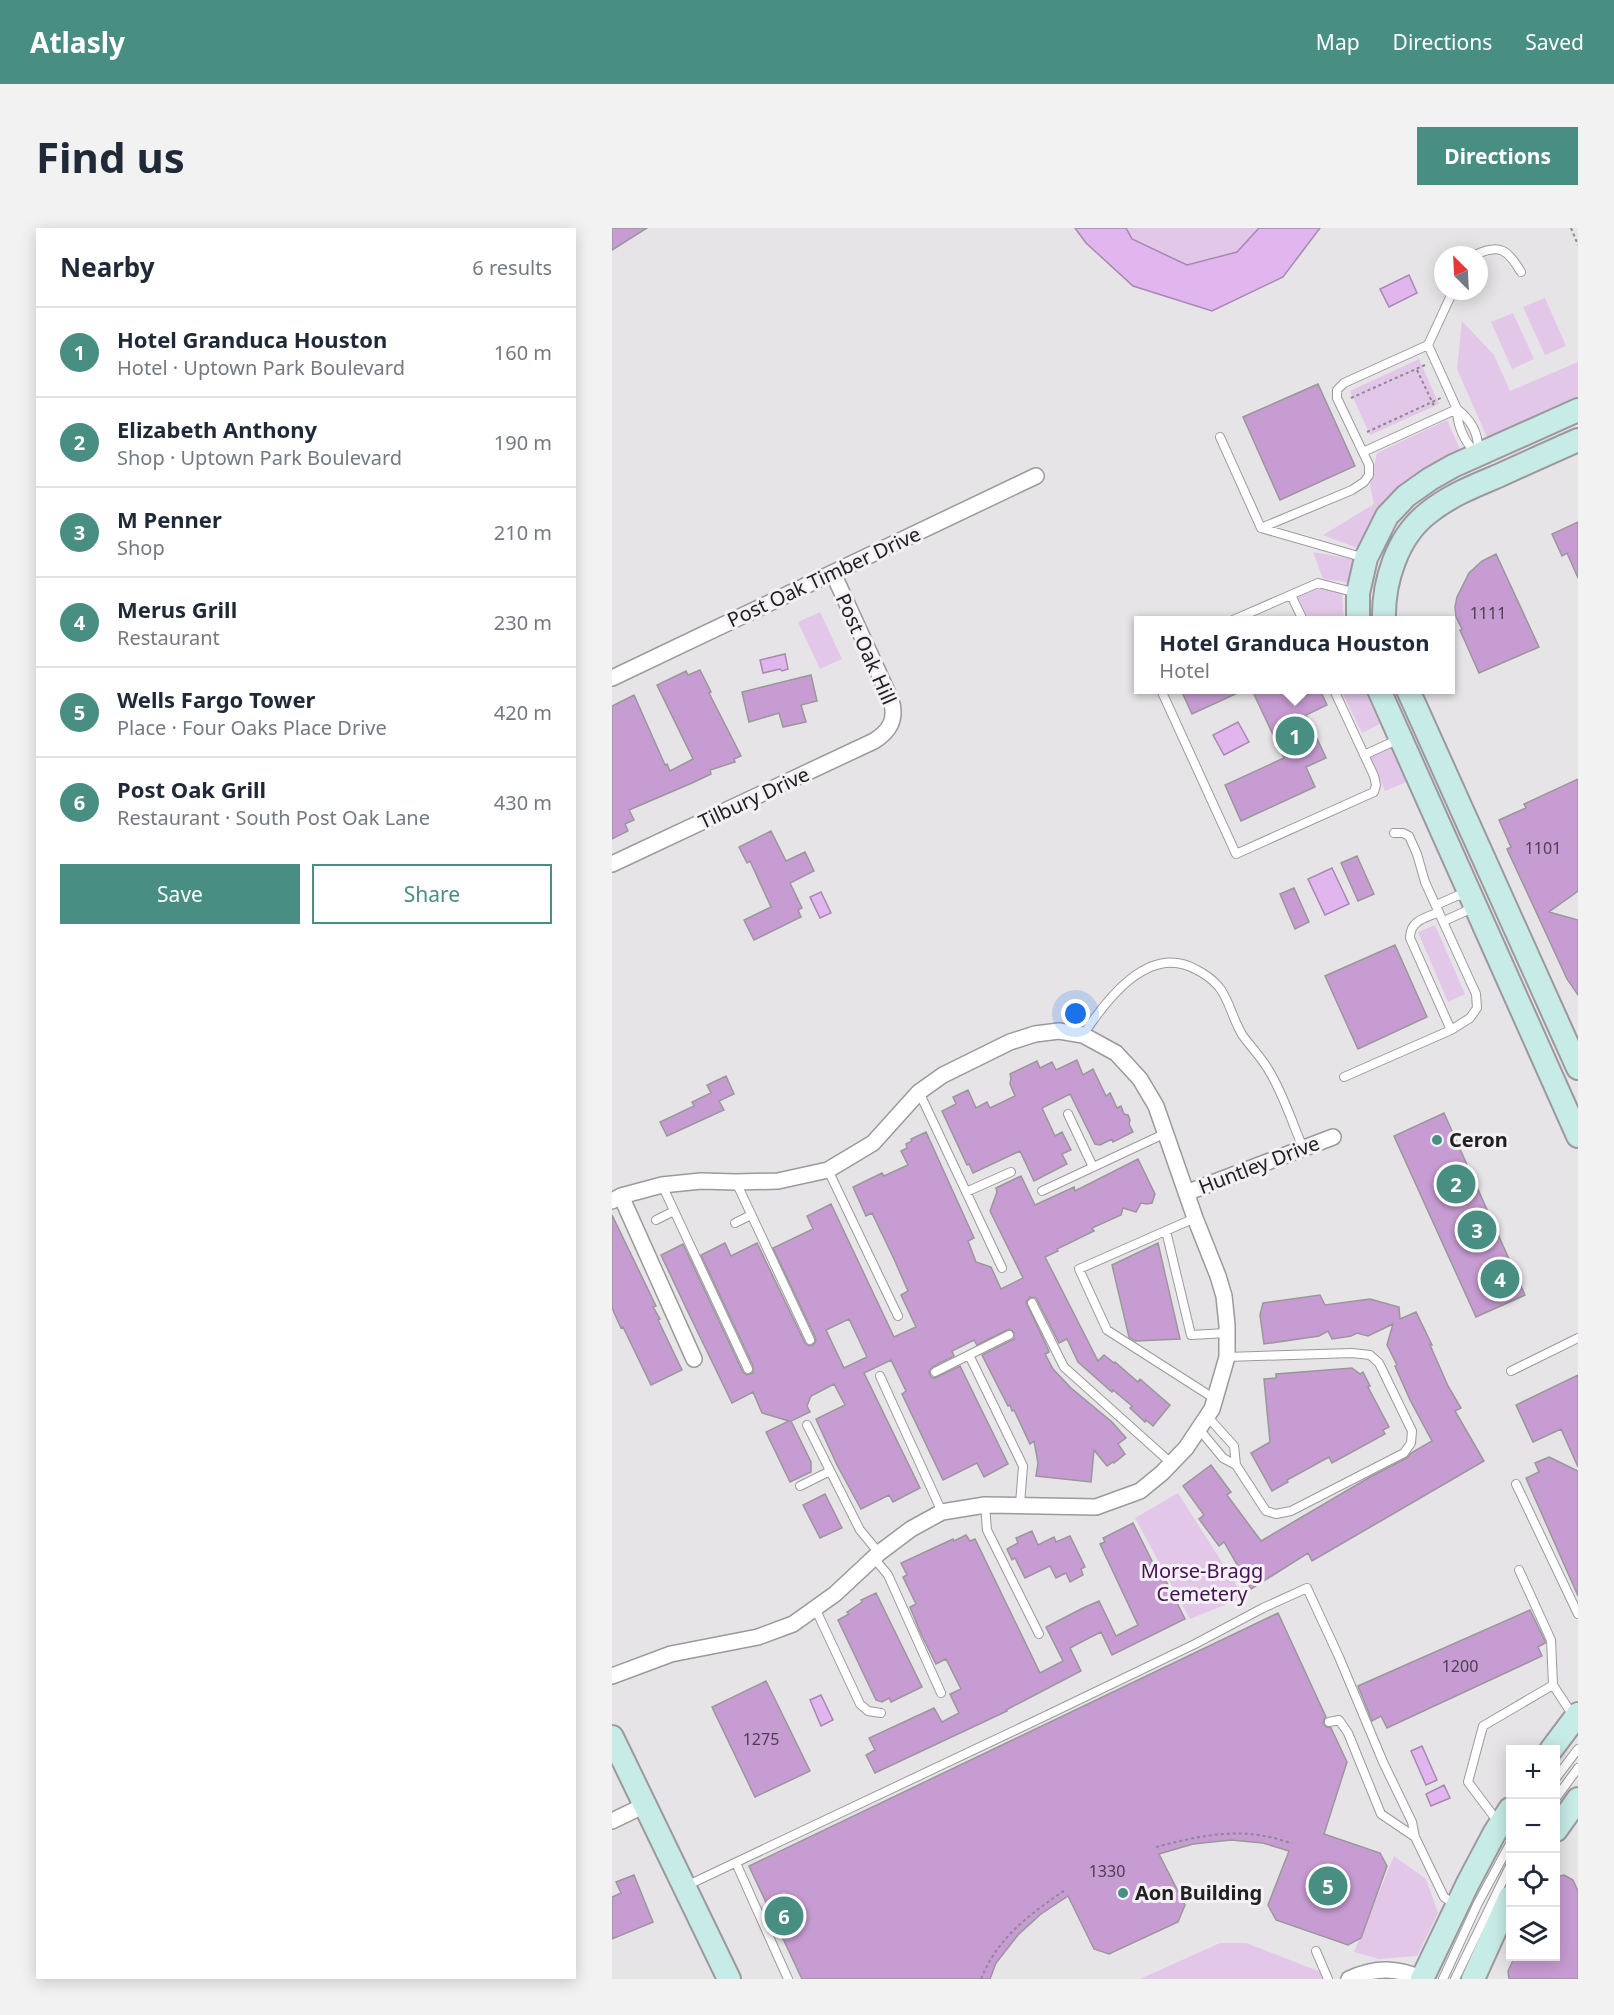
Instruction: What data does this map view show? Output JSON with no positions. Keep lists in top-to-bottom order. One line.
{"streets":{"street":["Post Oak Timber Drive","Post Oak Hill","Tilbury Drive","Huntley Drive"]},"crossings":[["Post Oak Timber Drive","Post Oak Hill"],["Post Oak Hill","Tilbury Drive"]],"parks":["Morse-Bragg Cemetery"],"places":["Ceron","Aon Building"],"house_numbers":["1111","1101","1200","1275","1330"],"north":"top left","page":{"header":"Atlasly","nav":["Map","Directions","Saved"],"buttons":["Directions",["Save","Share"]],"title":"Find us","heading":["Nearby","6 results"],"list":[{"mark":"1","name":"Hotel Granduca Houston","note":"Hotel · Uptown Park Boulevard","value":"160 m"},{"mark":"2","name":"Elizabeth Anthony","note":"Shop · Uptown Park Boulevard","value":"190 m"},{"mark":"3","name":"M Penner","note":"Shop","value":"210 m"},{"mark":"4","name":"Merus Grill","note":"Restaurant","value":"230 m"},{"mark":"5","name":"Wells Fargo Tower","note":"Place · Four Oaks Place Drive","value":"420 m"},{"mark":"6","name":"Post Oak Grill","note":"Restaurant · South Post Oak Lane","value":"430 m"}],"popup":["Hotel Granduca Houston","Hotel"],"pins":["1","2","3","4","5","6"],"map_buttons":["+","−"]}}
